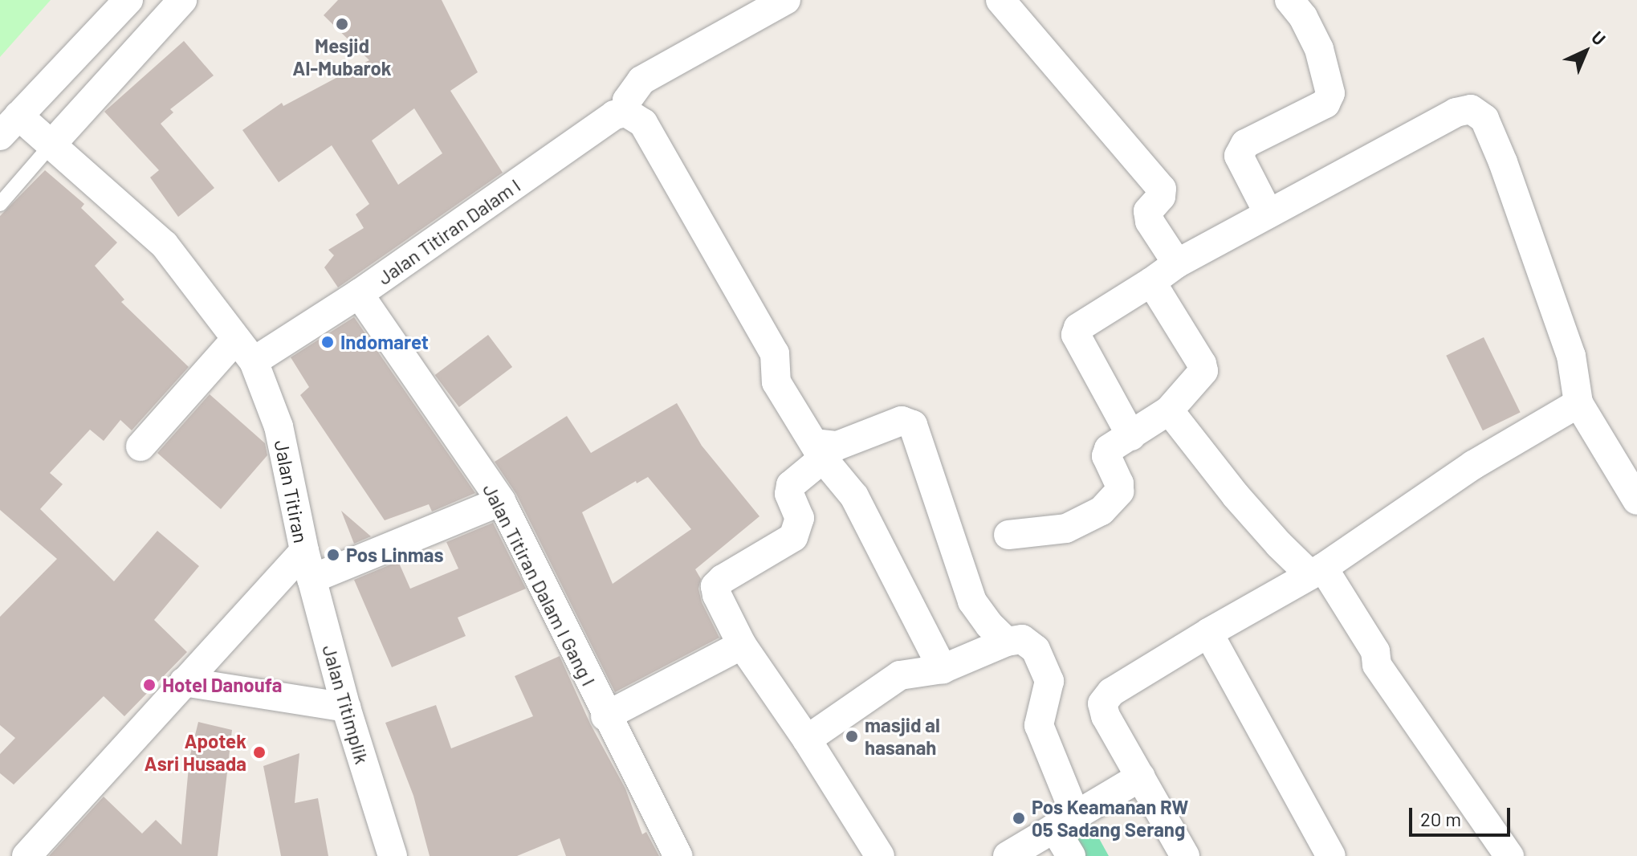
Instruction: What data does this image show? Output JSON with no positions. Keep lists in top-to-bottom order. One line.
{"streets":{"street":["Jalan Titiran Dalam I","Jalan Titiran","Jalan Titiran Dalam I Gang I","Jalan Titimplik"]},"crossings":[["Jalan Titiran Dalam I","Jalan Titiran"],["Jalan Titiran Dalam I","Jalan Titiran Dalam I Gang I"],["Jalan Titiran","Jalan Titimplik"]],"places":["Mesjid Al-Mubarok","Indomaret","Pos Linmas","Hotel Danoufa","masjid al hasanah","Apotek Asri Husada","Pos Keamanan RW 05 Sadang Serang"],"scale_bar":"20 m","north":"top right"}
